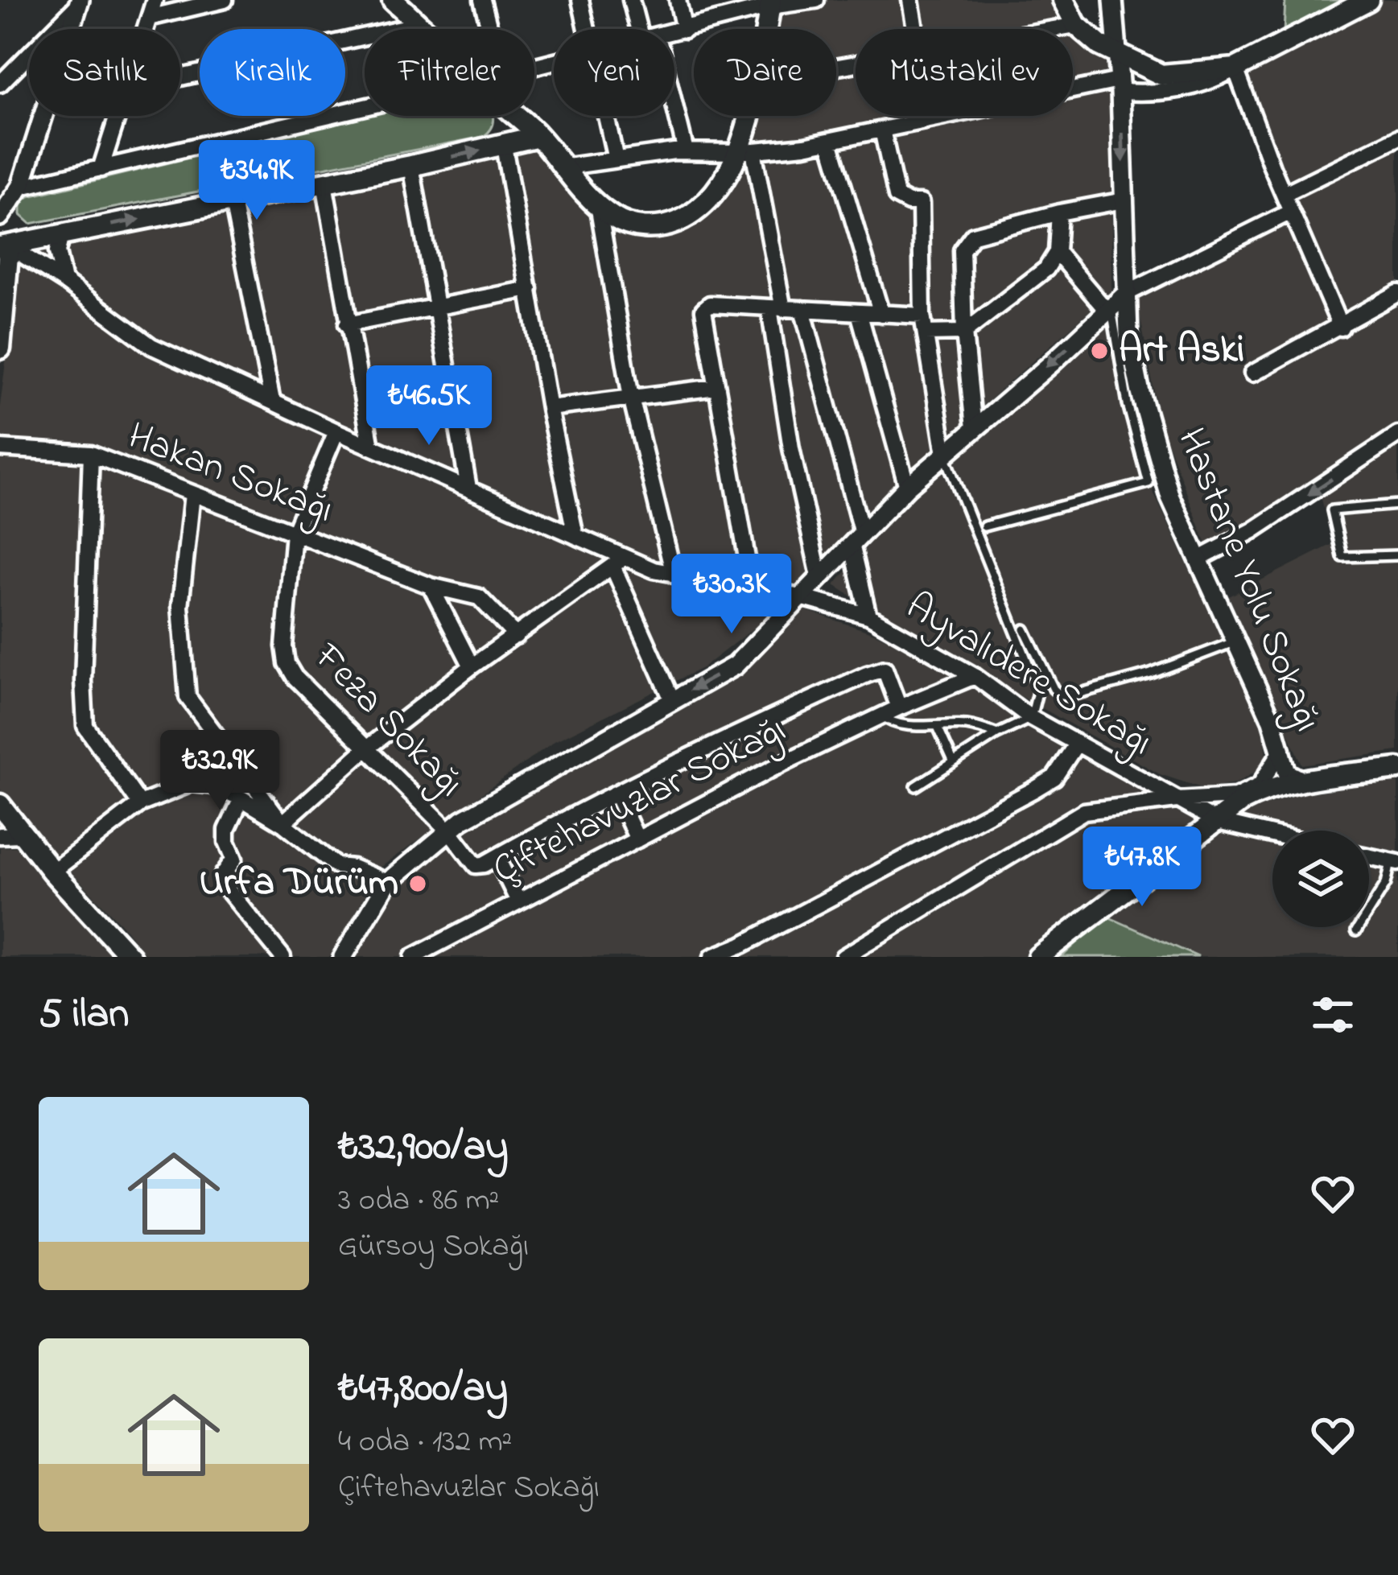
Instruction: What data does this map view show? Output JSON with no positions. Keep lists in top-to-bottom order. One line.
{"streets":{"street":["Hakan Sokağı","Hastane Yolu Sokağı","Ayvalıdere Sokağı","Feza Sokağı","Çiftehavuzlar Sokağı"]},"crossings":[["Hakan Sokağı","Feza Sokağı"],["Ayvalıdere Sokağı","Feza Sokağı"],["Ayvalıdere Sokağı","Çiftehavuzlar Sokağı"],["Feza Sokağı","Çiftehavuzlar Sokağı"]],"places":["Art Aski","Urfa Dürüm"],"page":{"chip":["Satılık","Kiralık","Filtreler","Yeni","Daire","Müstakil ev"],"price":["₺34.9K","₺46.5K","₺30.3K","₺32.9K","₺47.8K"],"heading":"5 ilan","list":[{"name":"₺32,900/ay","note":"3 oda · 86 m² · Gürsoy Sokağı"},{"name":"₺47,800/ay","note":"4 oda · 132 m² · Çiftehavuzlar Sokağı"}]}}
